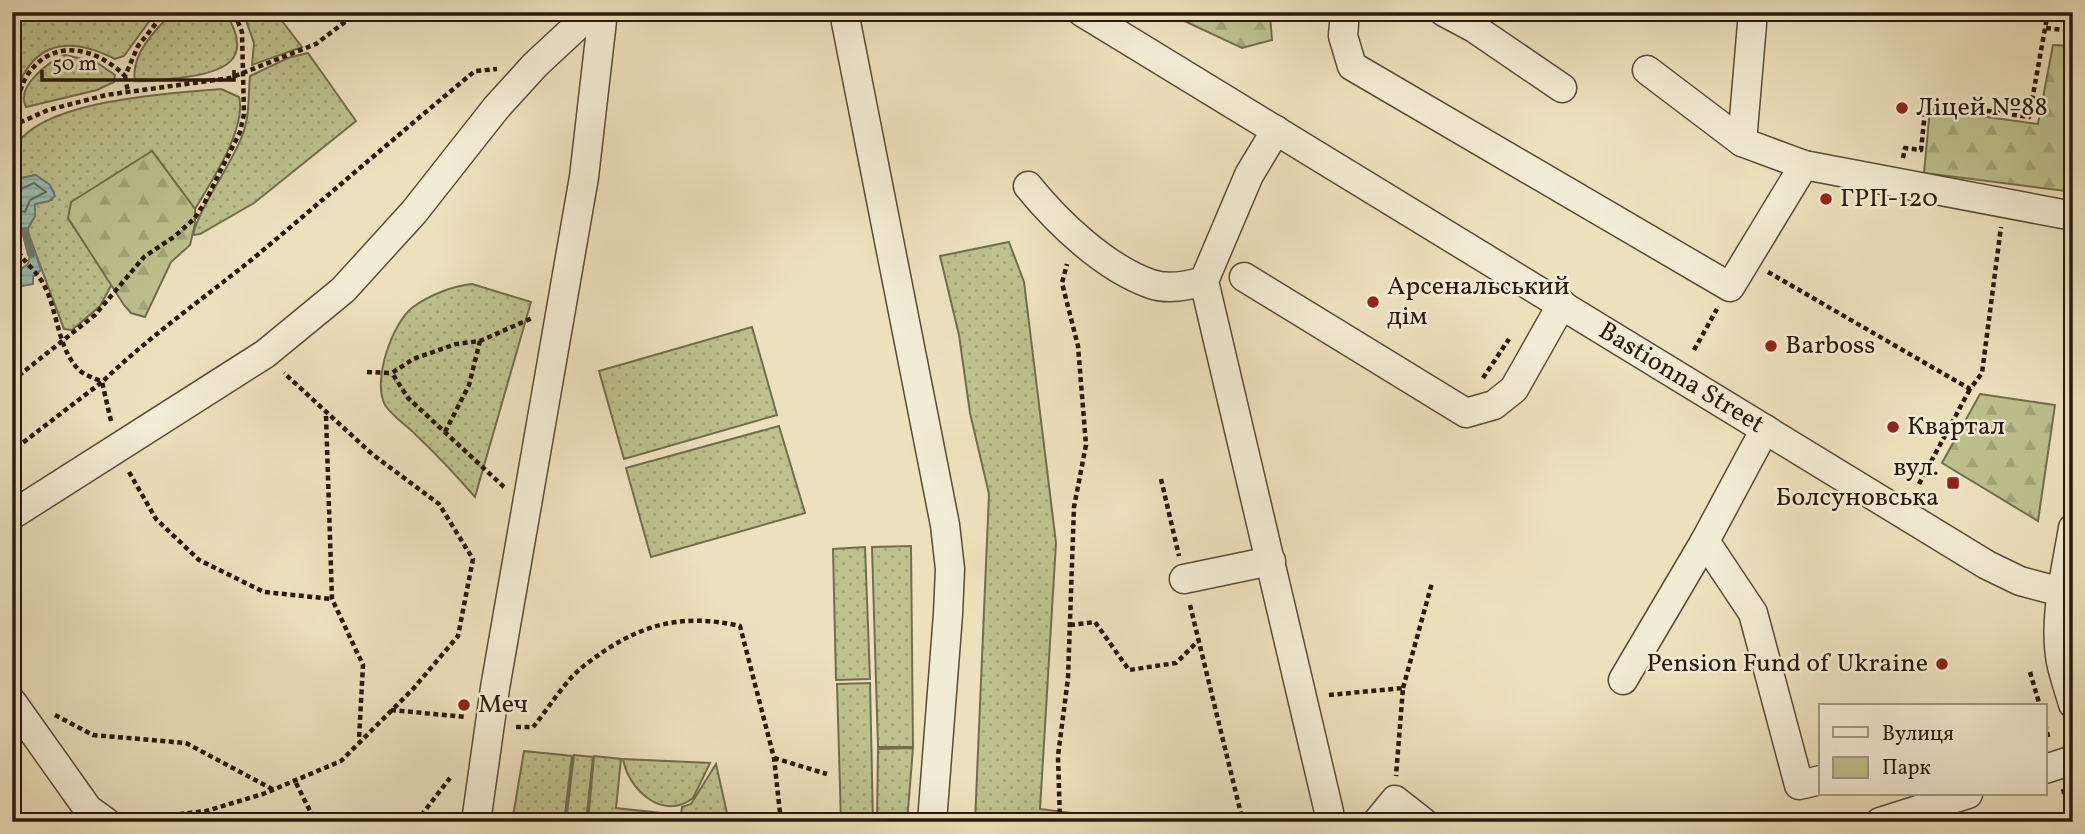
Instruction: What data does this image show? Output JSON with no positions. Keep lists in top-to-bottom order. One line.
{"streets":{"street":["Bastionna Street"]},"places":{"other":["Ліцей №88","ГРП-120","Арсенальський дім","Barboss","Квартал","Pension Fund of Ukraine","Меч"],"transit":["вул. Болсуновська"]},"legend":["Вулиця","Парк"],"scale_bar":"50 m"}
